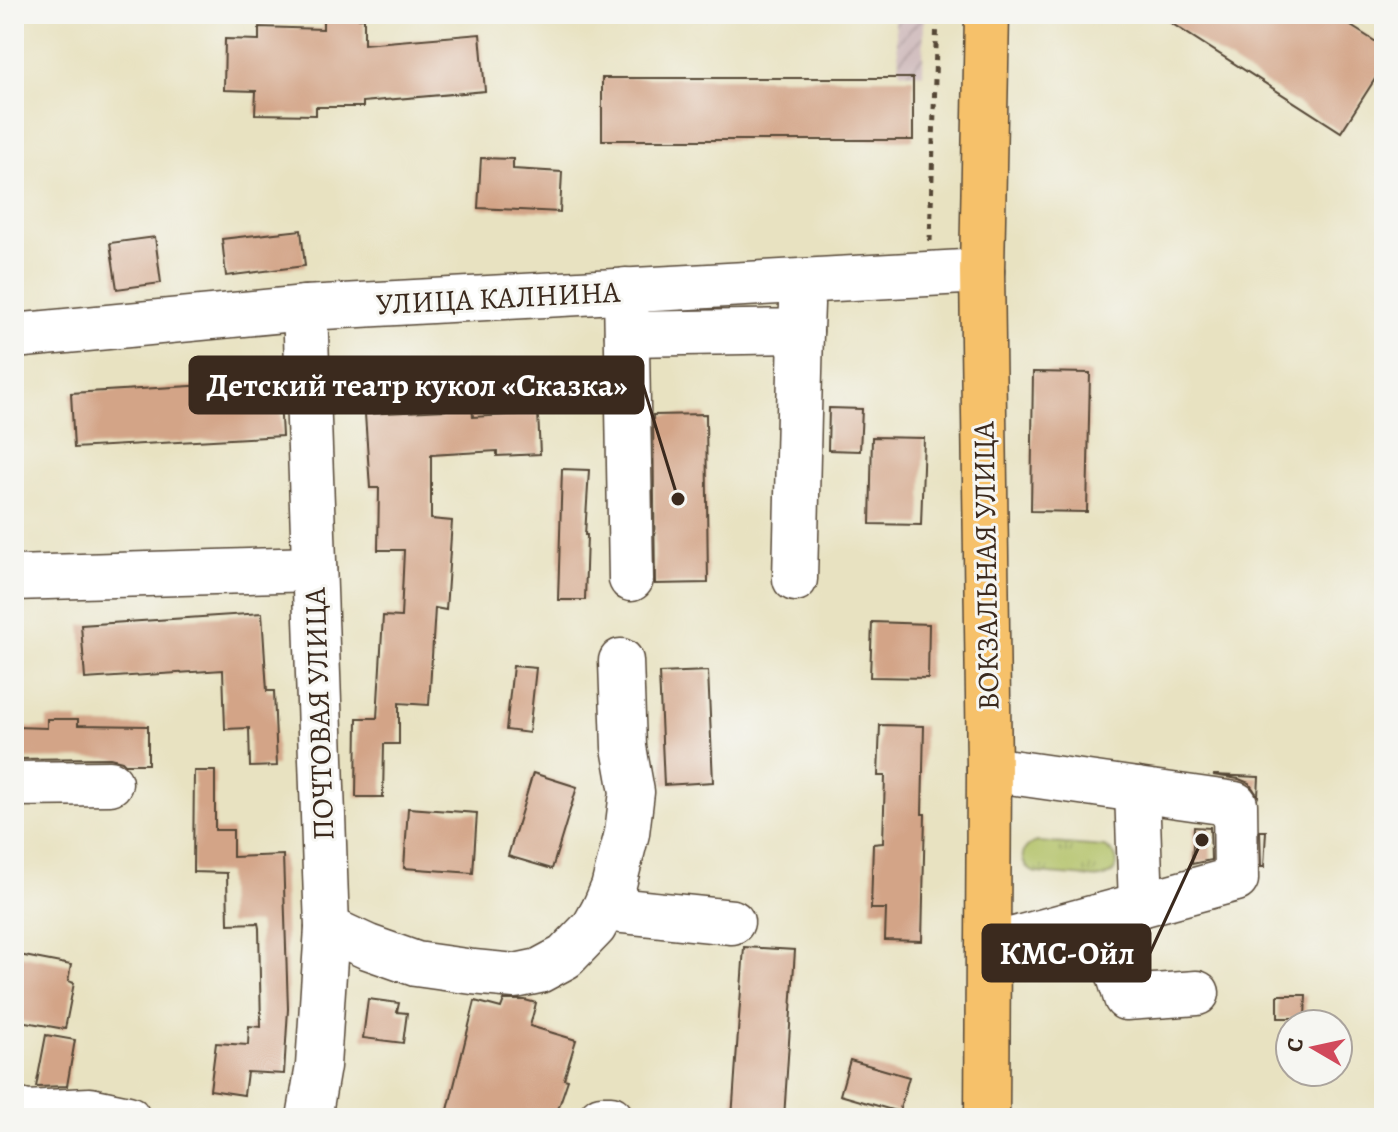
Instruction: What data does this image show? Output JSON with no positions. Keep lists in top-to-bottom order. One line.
{"streets":{"main road":["ВОКЗАЛЬНАЯ УЛИЦА"],"street":["УЛИЦА КАЛНИНА","ПОЧТОВАЯ УЛИЦА"]},"crossings":[["УЛИЦА КАЛНИНА","ВОКЗАЛЬНАЯ УЛИЦА"],["УЛИЦА КАЛНИНА","ПОЧТОВАЯ УЛИЦА"]],"places":["Детский театр кукол «Сказка»","КМС-Ойл"],"north":"left"}
